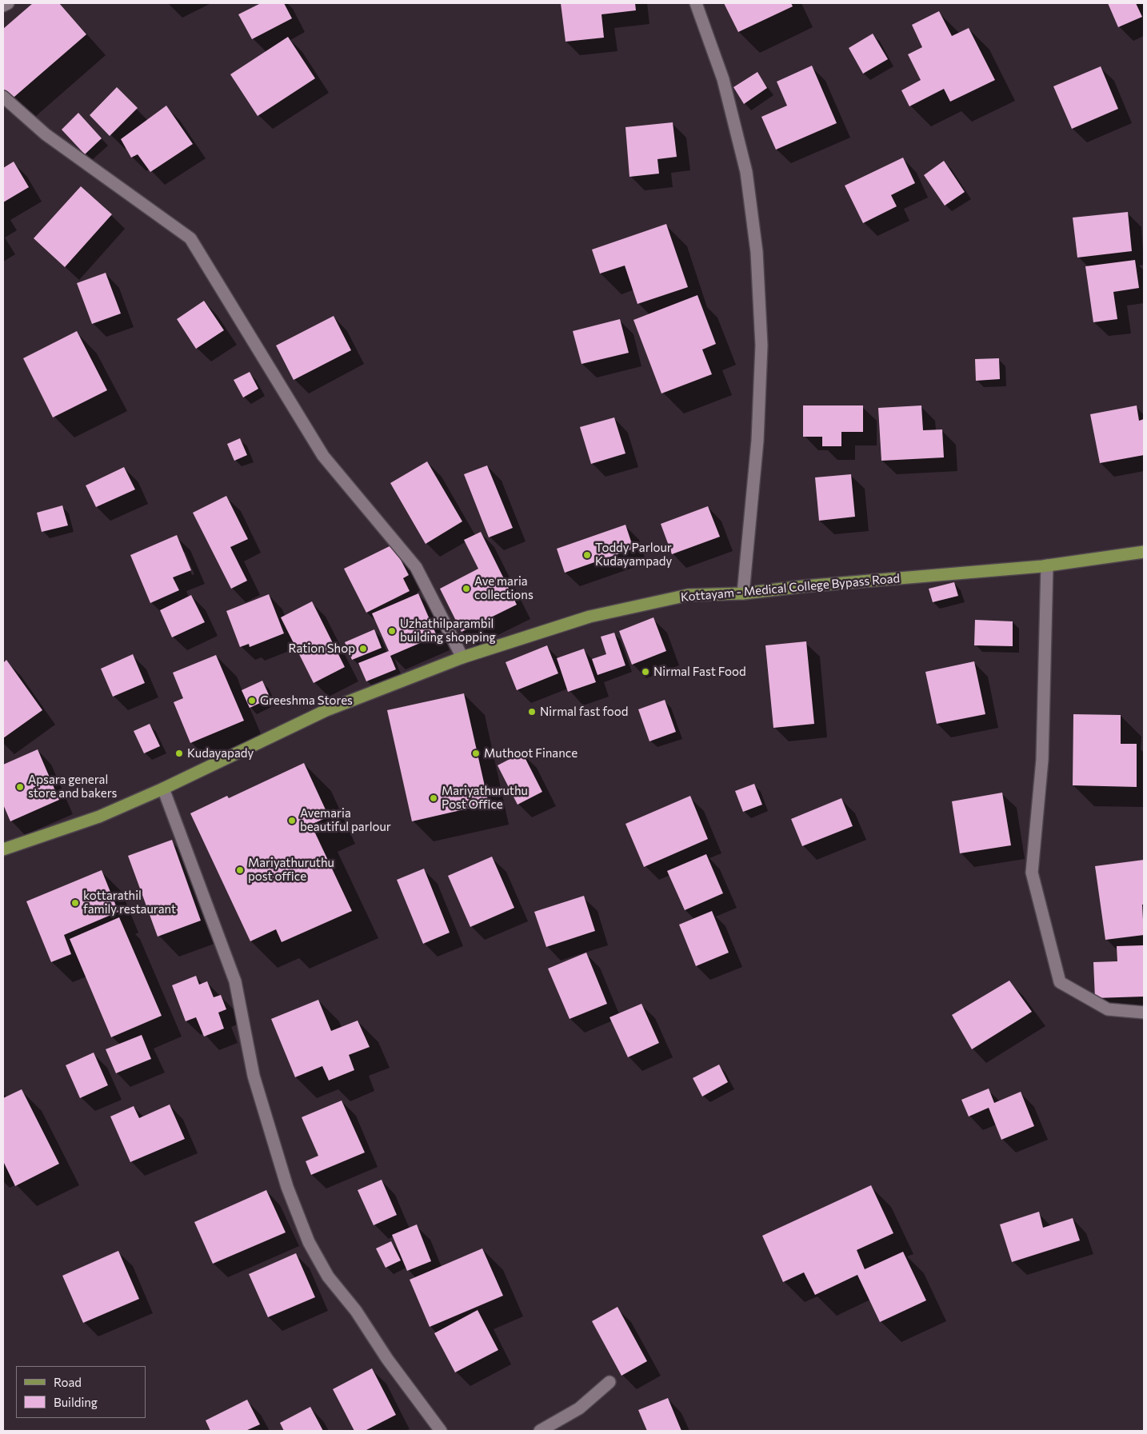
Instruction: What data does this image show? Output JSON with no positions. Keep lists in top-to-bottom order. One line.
{"streets":{"main road":["Kottayam - Medical College Bypass Road"]},"places":["Toddy Parlour Kudayampady","Ave maria collections","Uzhathilparambil building shopping","Ration Shop","Nirmal Fast Food","Greeshma Stores","Nirmal fast food","Kudayapady","Muthoot Finance","Apsara general store and bakers","Mariyathuruthu Post Office","Avemaria beautiful parlour","Mariyathuruthu post office","kottarathil family restaurant"],"legend":["Road","Building"]}
